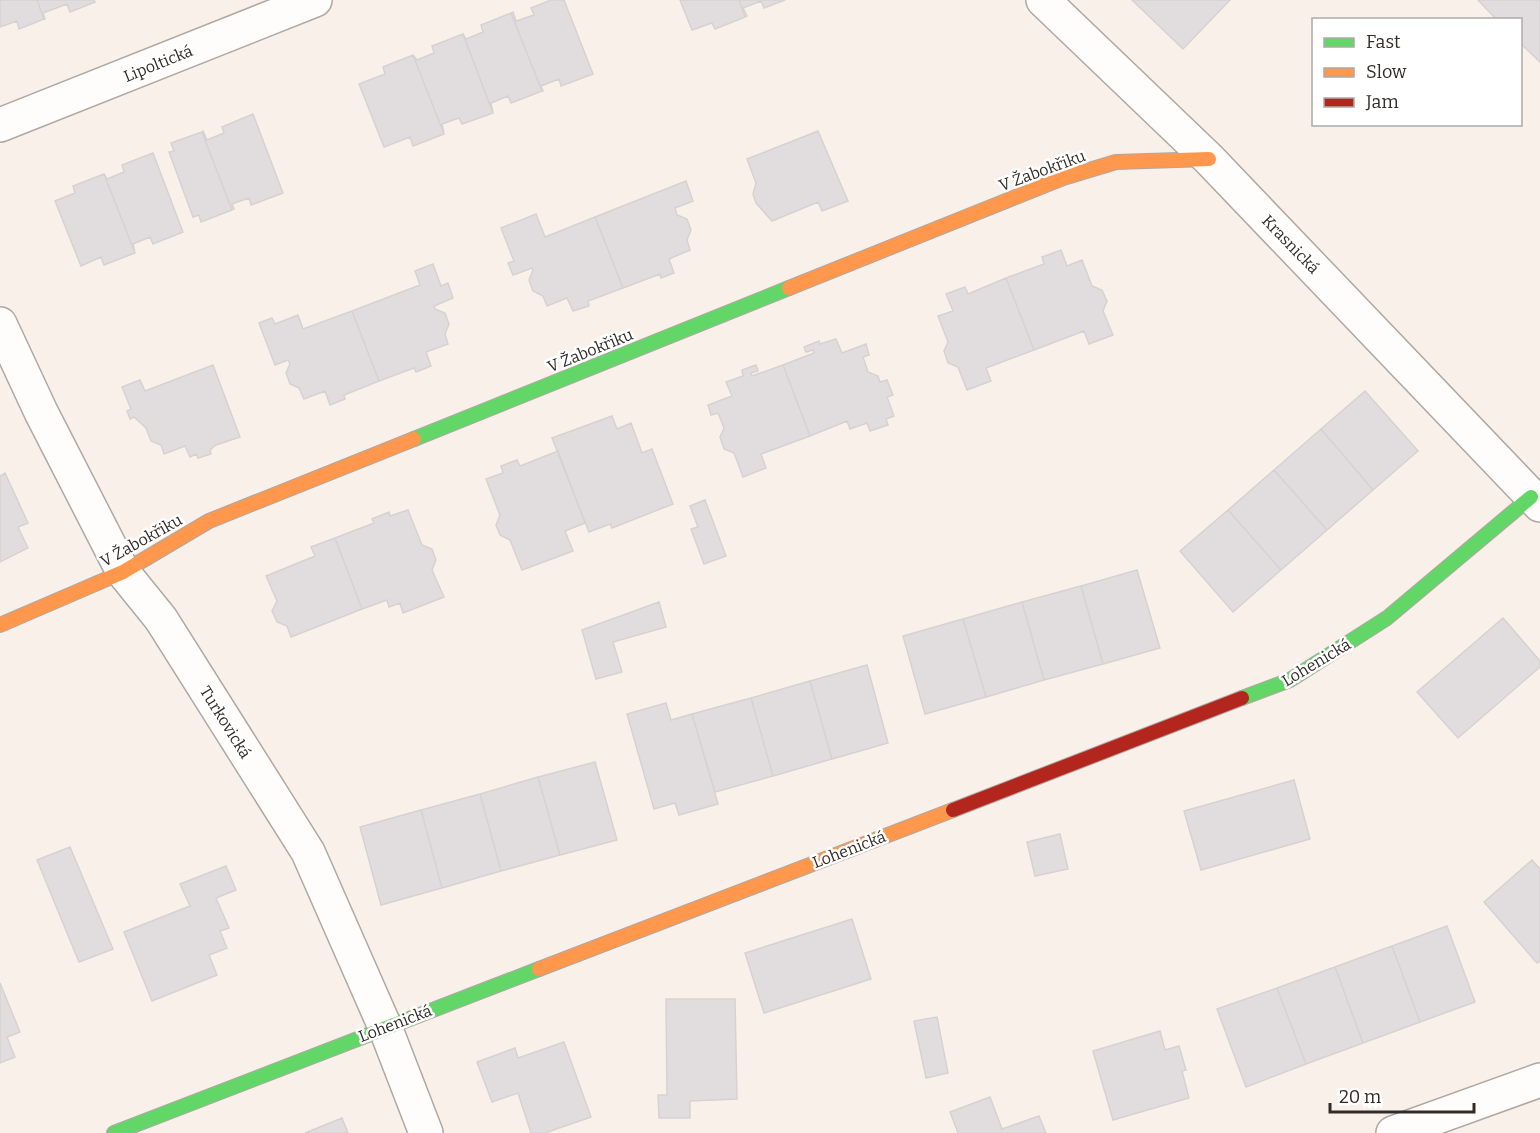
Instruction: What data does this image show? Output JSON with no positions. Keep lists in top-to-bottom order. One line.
{"streets":{"street":["Lipoltická","V Žabokřiku","Krasnická","Lohenická","Turkovická"]},"crossings":[["V Žabokřiku","Krasnická"],["V Žabokřiku","Turkovická"],["Krasnická","Lohenická"],["Lohenická","Turkovická"]],"legend":["Fast","Slow","Jam"],"scale_bar":"20 m"}
